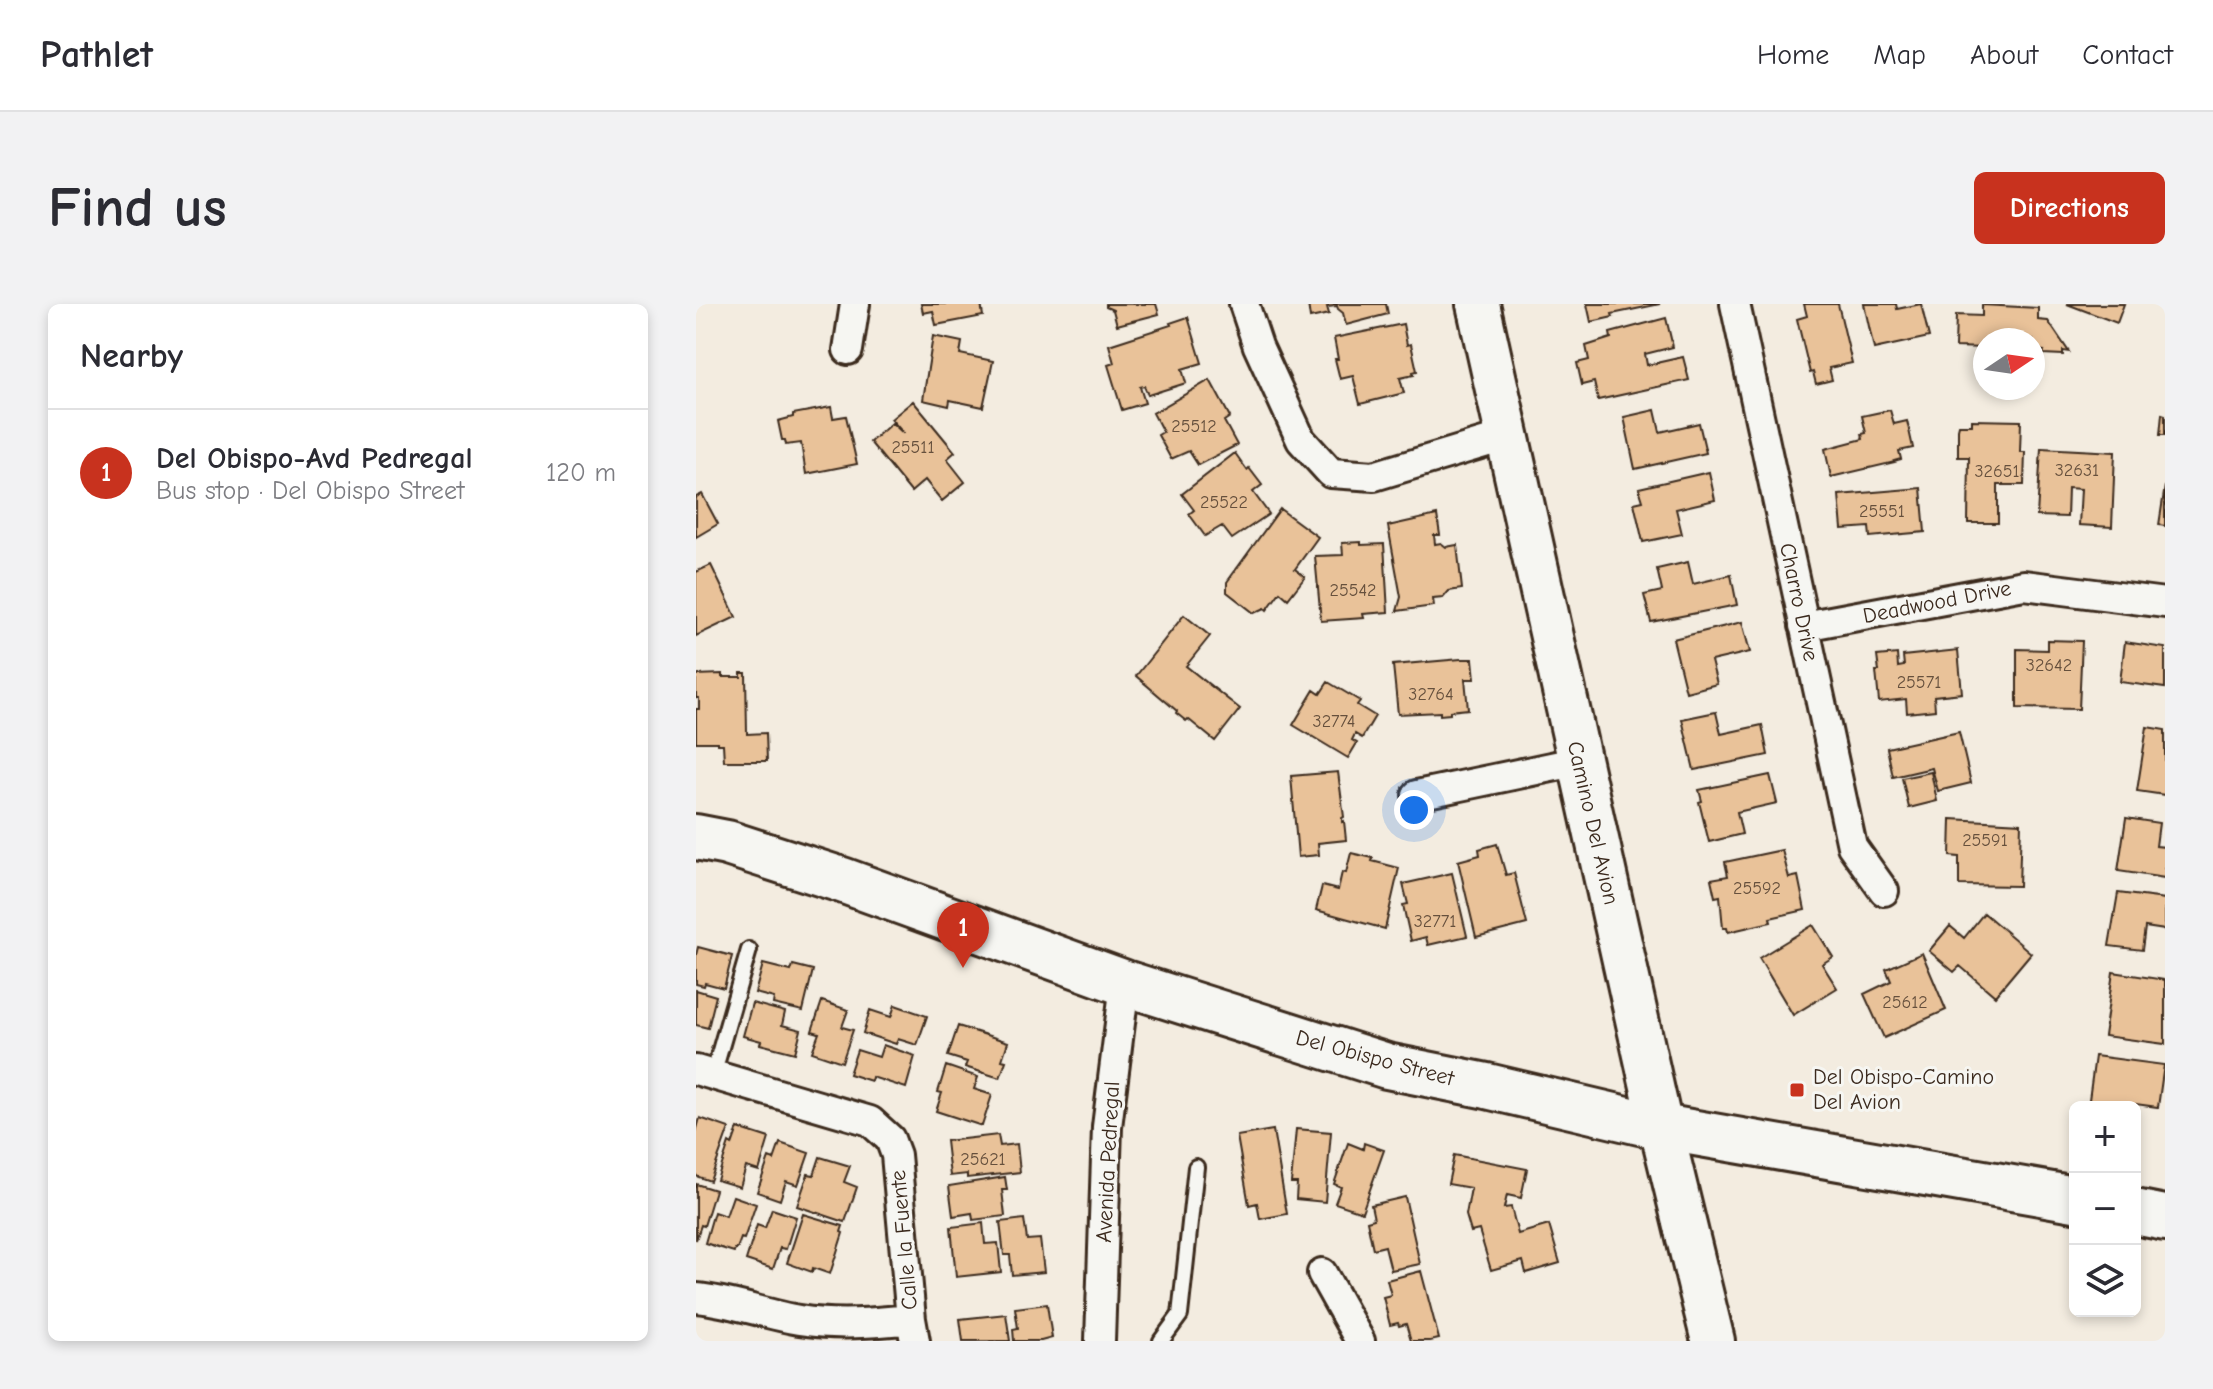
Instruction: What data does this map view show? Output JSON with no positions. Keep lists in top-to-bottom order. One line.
{"streets":{"main road":["Camino Del Avion","Del Obispo Street"],"street":["Charro Drive","Deadwood Drive","Avenida Pedregal","Calle la Fuente"]},"crossings":[["Charro Drive","Deadwood Drive"],["Camino Del Avion","Del Obispo Street"],["Del Obispo Street","Avenida Pedregal"]],"places":{"transit":["Del Obispo-Camino Del Avion"]},"house_numbers":["25512","25511","32631","32651","25522","25551","25542","32642","25571","32764","32774","25591","25592","32771","25612","25621"],"north":"right","page":{"header":"Pathlet","nav":["Home","Map","About","Contact"],"buttons":"Directions","title":"Find us","heading":"Nearby","list":[{"mark":"1","name":"Del Obispo-Avd Pedregal","note":"Bus stop · Del Obispo Street","value":"120 m"}],"pins":"1","map_buttons":["+","−"]}}
